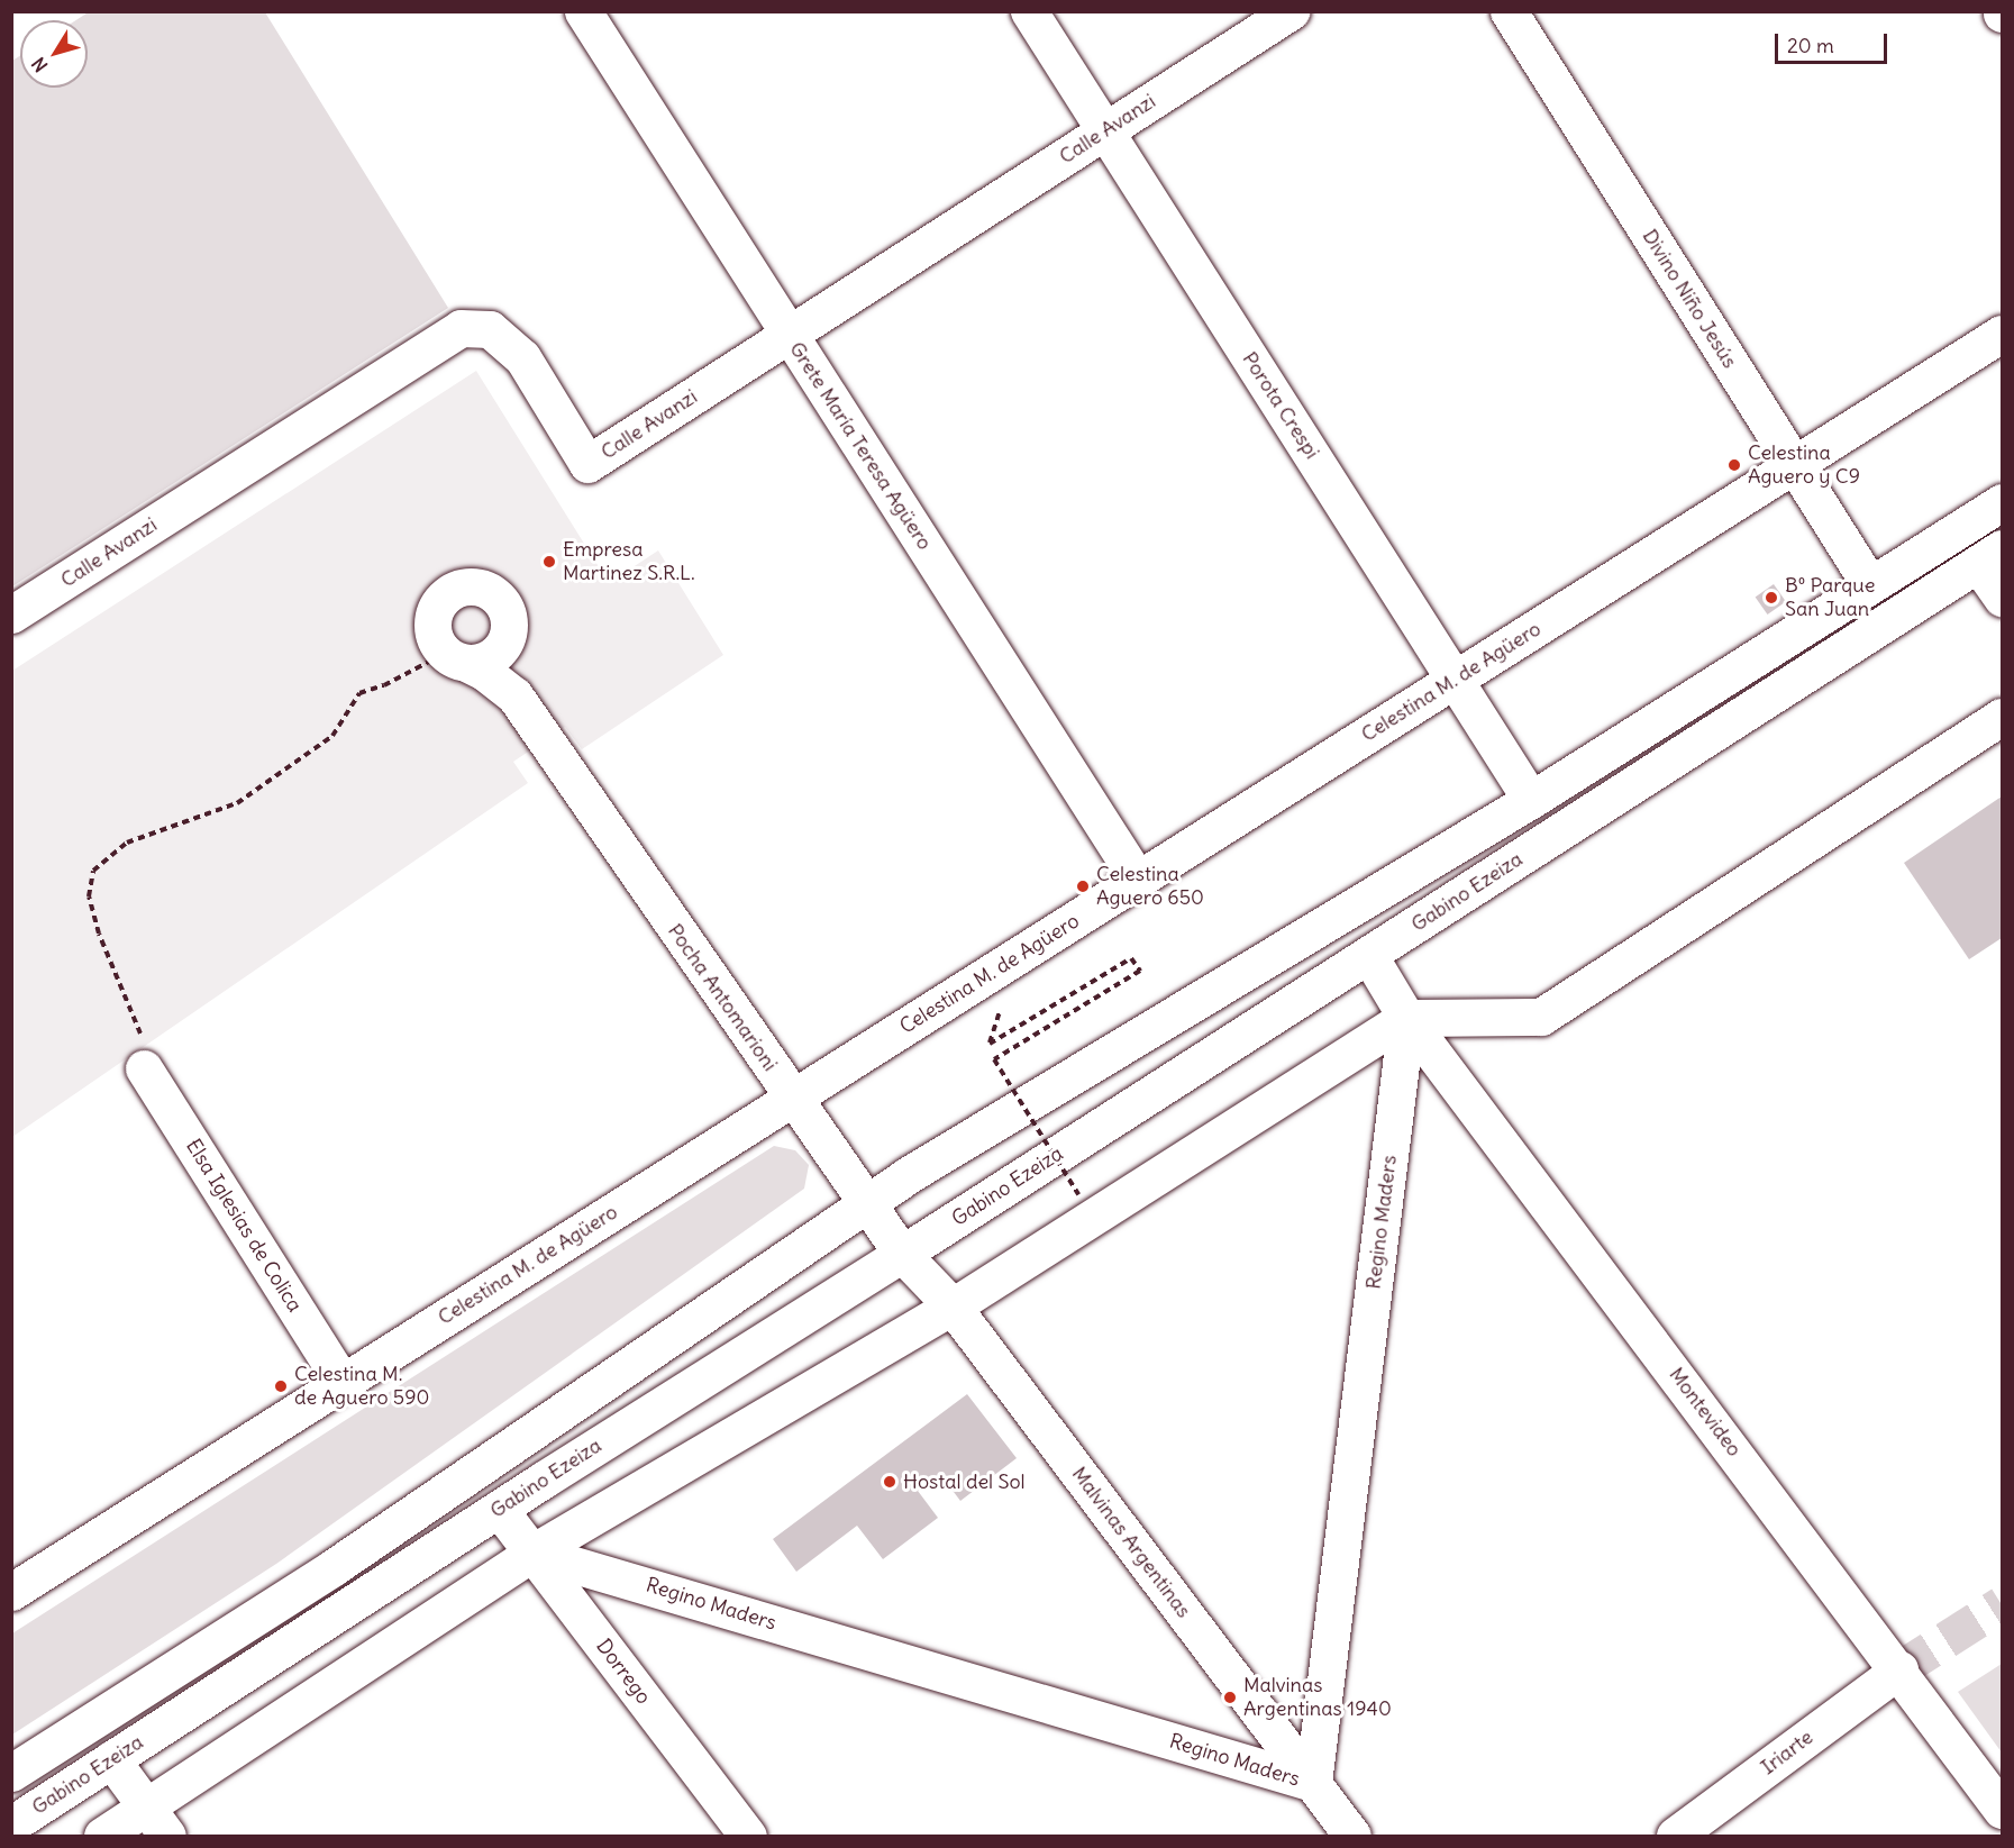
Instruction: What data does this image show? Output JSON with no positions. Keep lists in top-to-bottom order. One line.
{"streets":{"street":["Calle Avanzi","Divino Niño Jesús","Porota Crespi","Grete María Teresa Agüero","Celestina M. de Agüero","Gabino Ezeiza","Pocha Antomarioni","Regino Maders","Elsa Iglesias de Colica","Montevideo","Malvinas Argentinas","Dorrego","Iriarte"]},"crossings":[["Calle Avanzi","Porota Crespi"],["Calle Avanzi","Grete María Teresa Agüero"],["Divino Niño Jesús","Celestina M. de Agüero"],["Divino Niño Jesús","Gabino Ezeiza"],["Porota Crespi","Celestina M. de Agüero"],["Porota Crespi","Gabino Ezeiza"],["Grete María Teresa Agüero","Celestina M. de Agüero"],["Celestina M. de Agüero","Pocha Antomarioni"],["Celestina M. de Agüero","Elsa Iglesias de Colica"],["Gabino Ezeiza","Pocha Antomarioni"],["Gabino Ezeiza","Montevideo"],["Gabino Ezeiza","Malvinas Argentinas"],["Gabino Ezeiza","Dorrego"],["Pocha Antomarioni","Malvinas Argentinas"],["Regino Maders","Montevideo"],["Regino Maders","Malvinas Argentinas"],["Regino Maders","Dorrego"],["Montevideo","Iriarte"]],"places":["Celestina Aguero y C9","Empresa Martinez S.R.L.","Bº Parque San Juan","Celestina Aguero 650","Celestina M. de Aguero 590","Hostal del Sol","Malvinas Argentinas 1940"],"scale_bar":"20 m","north":"bottom left"}
